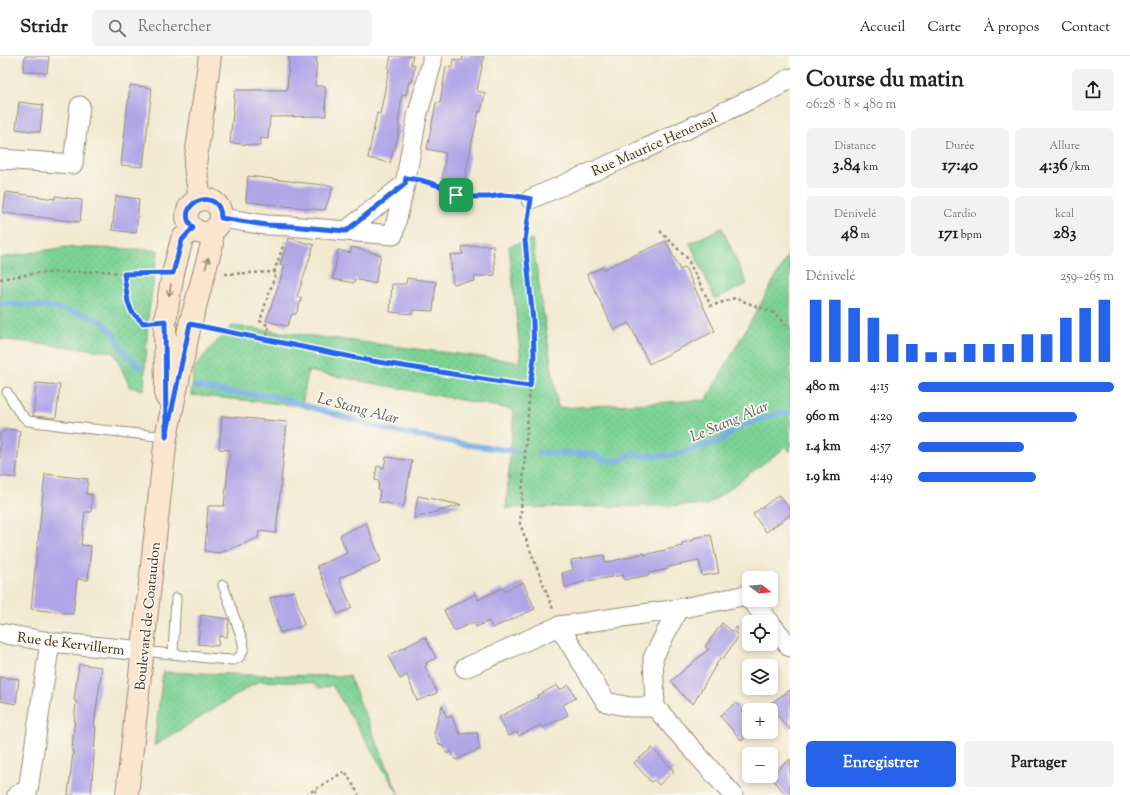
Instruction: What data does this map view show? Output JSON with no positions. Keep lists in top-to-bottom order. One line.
{"streets":{"main road":["Boulevard de Coataudon"],"street":["Rue Maurice Henensal","Rue de Kervillerm"]},"crossings":[["Boulevard de Coataudon","Rue de Kervillerm"]],"water":["Le Stang Alar"],"north":"right","page":{"header":"Stridr","search":"Rechercher","nav":["Accueil","Carte","À propos","Contact"],"heading":["Course du matin","06:28 · 8 × 480 m"],"stats":[["Distance","3.84 km"],["Durée","17:40"],["Allure","4:36 /km"],["Dénivelé","48 m"],["Cardio","171 bpm"],["kcal","283"]],"chart":["Dénivelé","259–265 m"],"list":[{"name":"480 m","note":"4:15"},{"name":"960 m","note":"4:29"},{"name":"1.4 km","note":"4:57"},{"name":"1.9 km","note":"4:49"}],"map_buttons":["+","−"],"buttons":["Enregistrer","Partager"]}}
